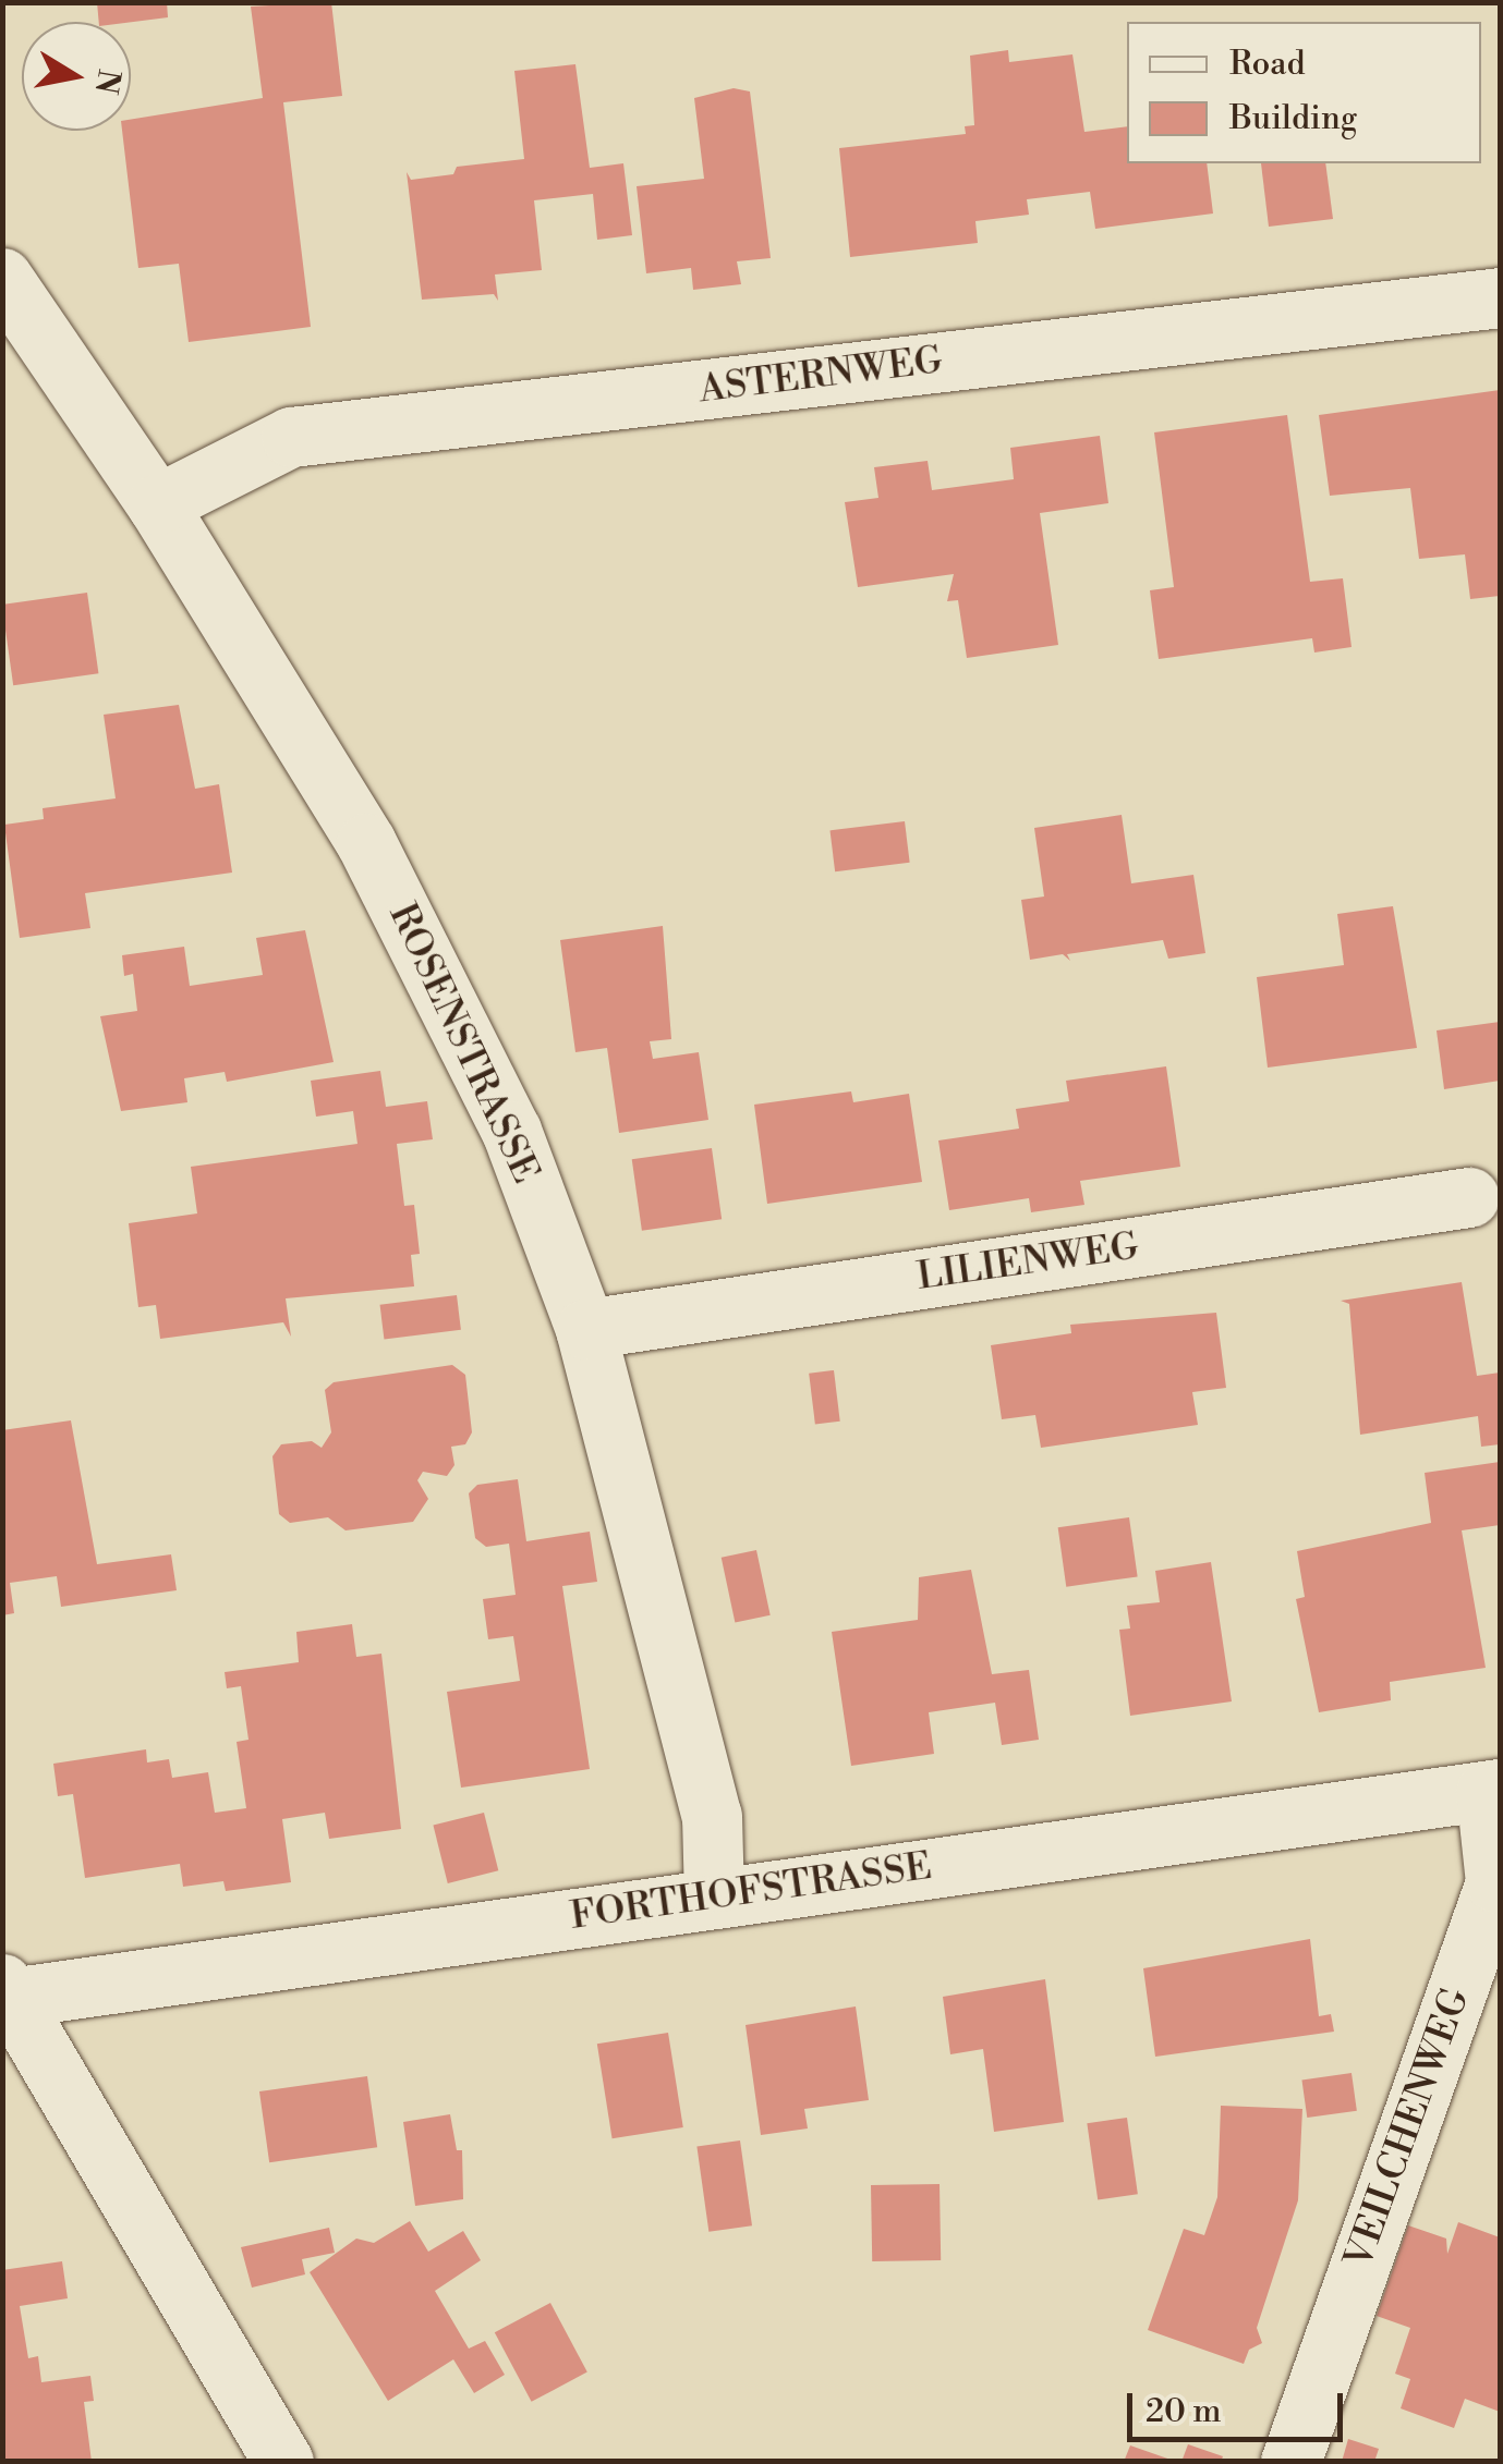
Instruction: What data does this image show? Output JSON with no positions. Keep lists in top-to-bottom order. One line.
{"streets":{"street":["ASTERNWEG","ROSENSTRASSE","LILIENWEG","FORTHOFSTRASSE","VEILCHENWEG"]},"crossings":[["ASTERNWEG","ROSENSTRASSE"],["ROSENSTRASSE","LILIENWEG"],["ROSENSTRASSE","FORTHOFSTRASSE"],["FORTHOFSTRASSE","VEILCHENWEG"]],"legend":["Road","Building"],"scale_bar":"20 m","north":"right"}
